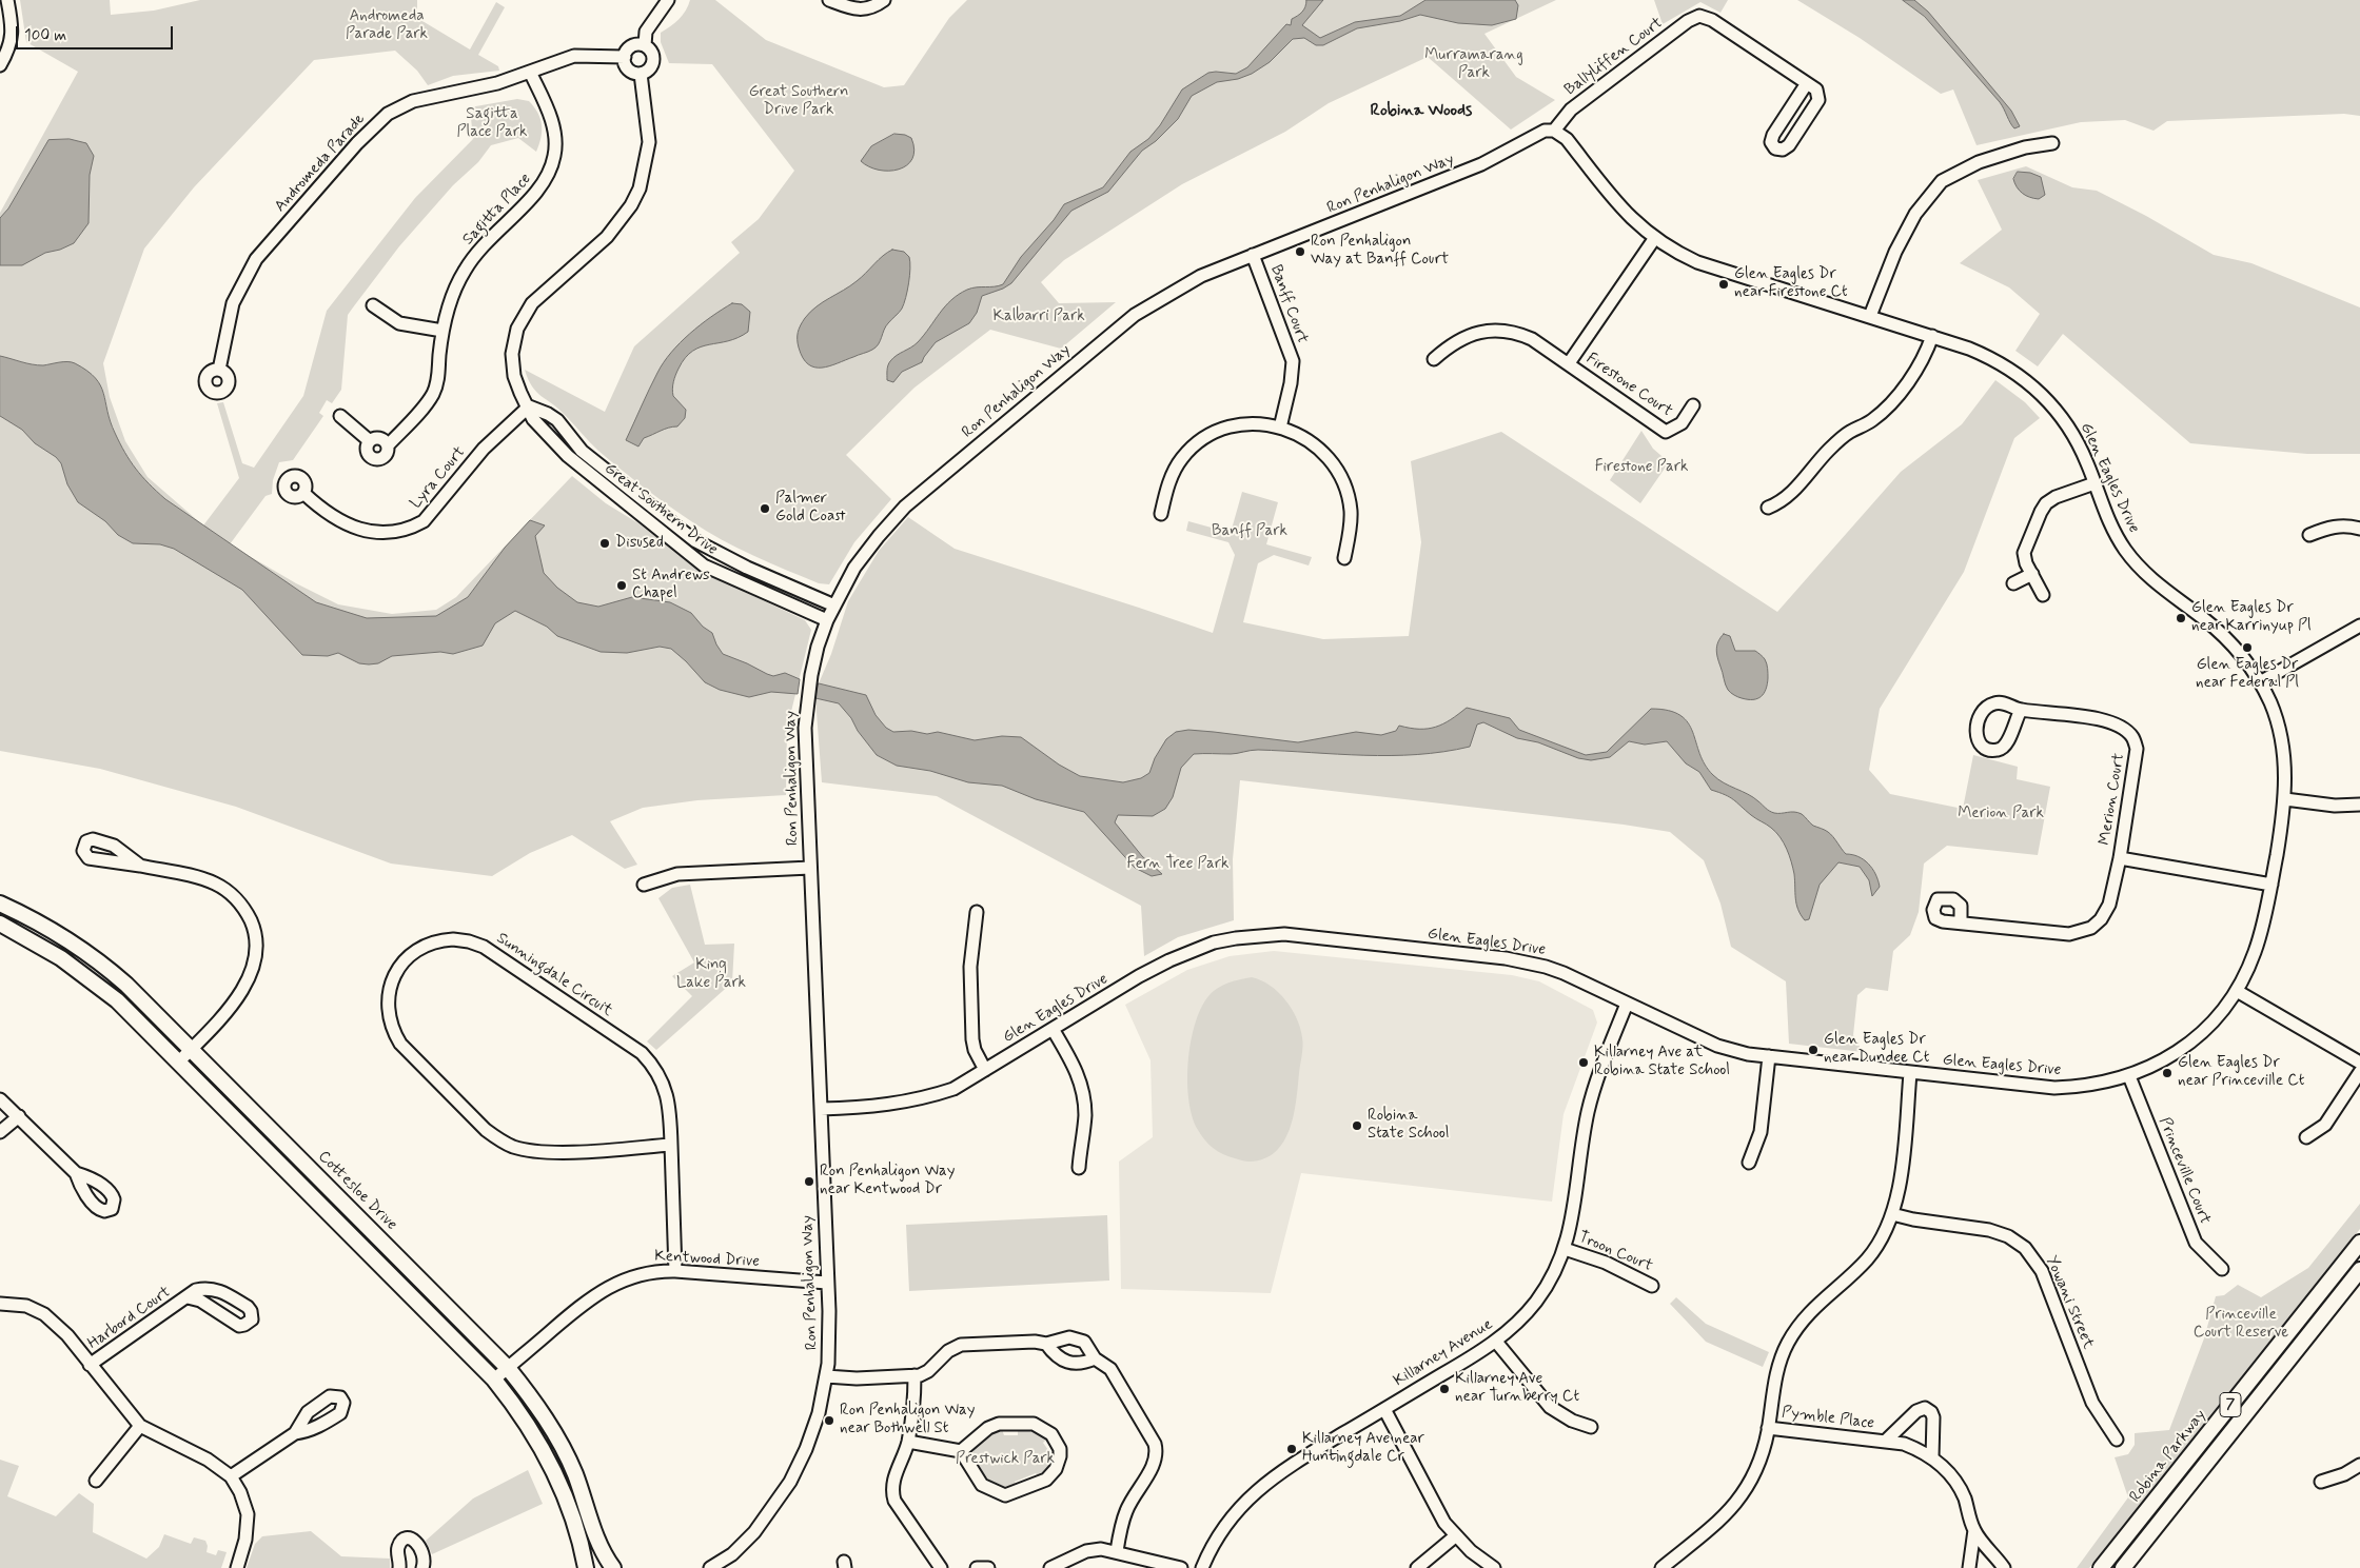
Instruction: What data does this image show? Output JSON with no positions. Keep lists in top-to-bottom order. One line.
{"streets":{"main road":["Cottesloe Drive","7","Robina Parkway"],"street":["Ballyliffen Court","Andromeda Parade","Ron Penhaligon Way","Sagitta Place","Banff Court","Firestone Court","Lyra Court","Glen Eagles Drive","Great Southern Drive","Merion Court","Sunningdale Circuit","Princeville Court","Troon Court","Kentwood Drive","Yowani Street","Harbord Court","Killarney Avenue","Pymble Place"]},"crossings":[["Ballyliffen Court","Ron Penhaligon Way"],["Ballyliffen Court","Glen Eagles Drive"],["Andromeda Parade","Sagitta Place"],["Andromeda Parade","Great Southern Drive"],["Ron Penhaligon Way","Banff Court"],["Ron Penhaligon Way","Glen Eagles Drive"],["Ron Penhaligon Way","Great Southern Drive"],["Ron Penhaligon Way","Kentwood Drive"],["Firestone Court","Glen Eagles Drive"],["Lyra Court","Great Southern Drive"],["Glen Eagles Drive","Merion Court"],["Glen Eagles Drive","Princeville Court"],["Glen Eagles Drive","Killarney Avenue"],["Sunningdale Circuit","Kentwood Drive"],["Cottesloe Drive","Kentwood Drive"],["Troon Court","Killarney Avenue"]],"districts":["Robina Woods"],"parks":["Andromeda Parade Park","Murramarang Park","Great Southern Drive Park","Sagitta Place Park","Kalbarri Park","Firestone Park","Banff Park","Merion Park","Fern Tree Park","King Lake Park","Princeville Court Reserve","Prestwick Park"],"places":["Ron Penhaligon Way at Banff Court","Glen Eagles Dr near Firestone Ct","Palmer Gold Coast","Disused","St Andrews Chapel","Glen Eagles Dr near Karrinyup Pl","Glen Eagles Dr near Federal Pl","Glen Eagles Dr near Dundee Ct","Killarney Ave at Robina State School","Glen Eagles Dr near Princeville Ct","Robina State School","Ron Penhaligon Way near Kentwood Dr","Killarney Ave near Turnberry Ct","Ron Penhaligon Way near Bothwell St","Killarney Ave near Huntingdale Cr"],"scale_bar":"100 m"}
